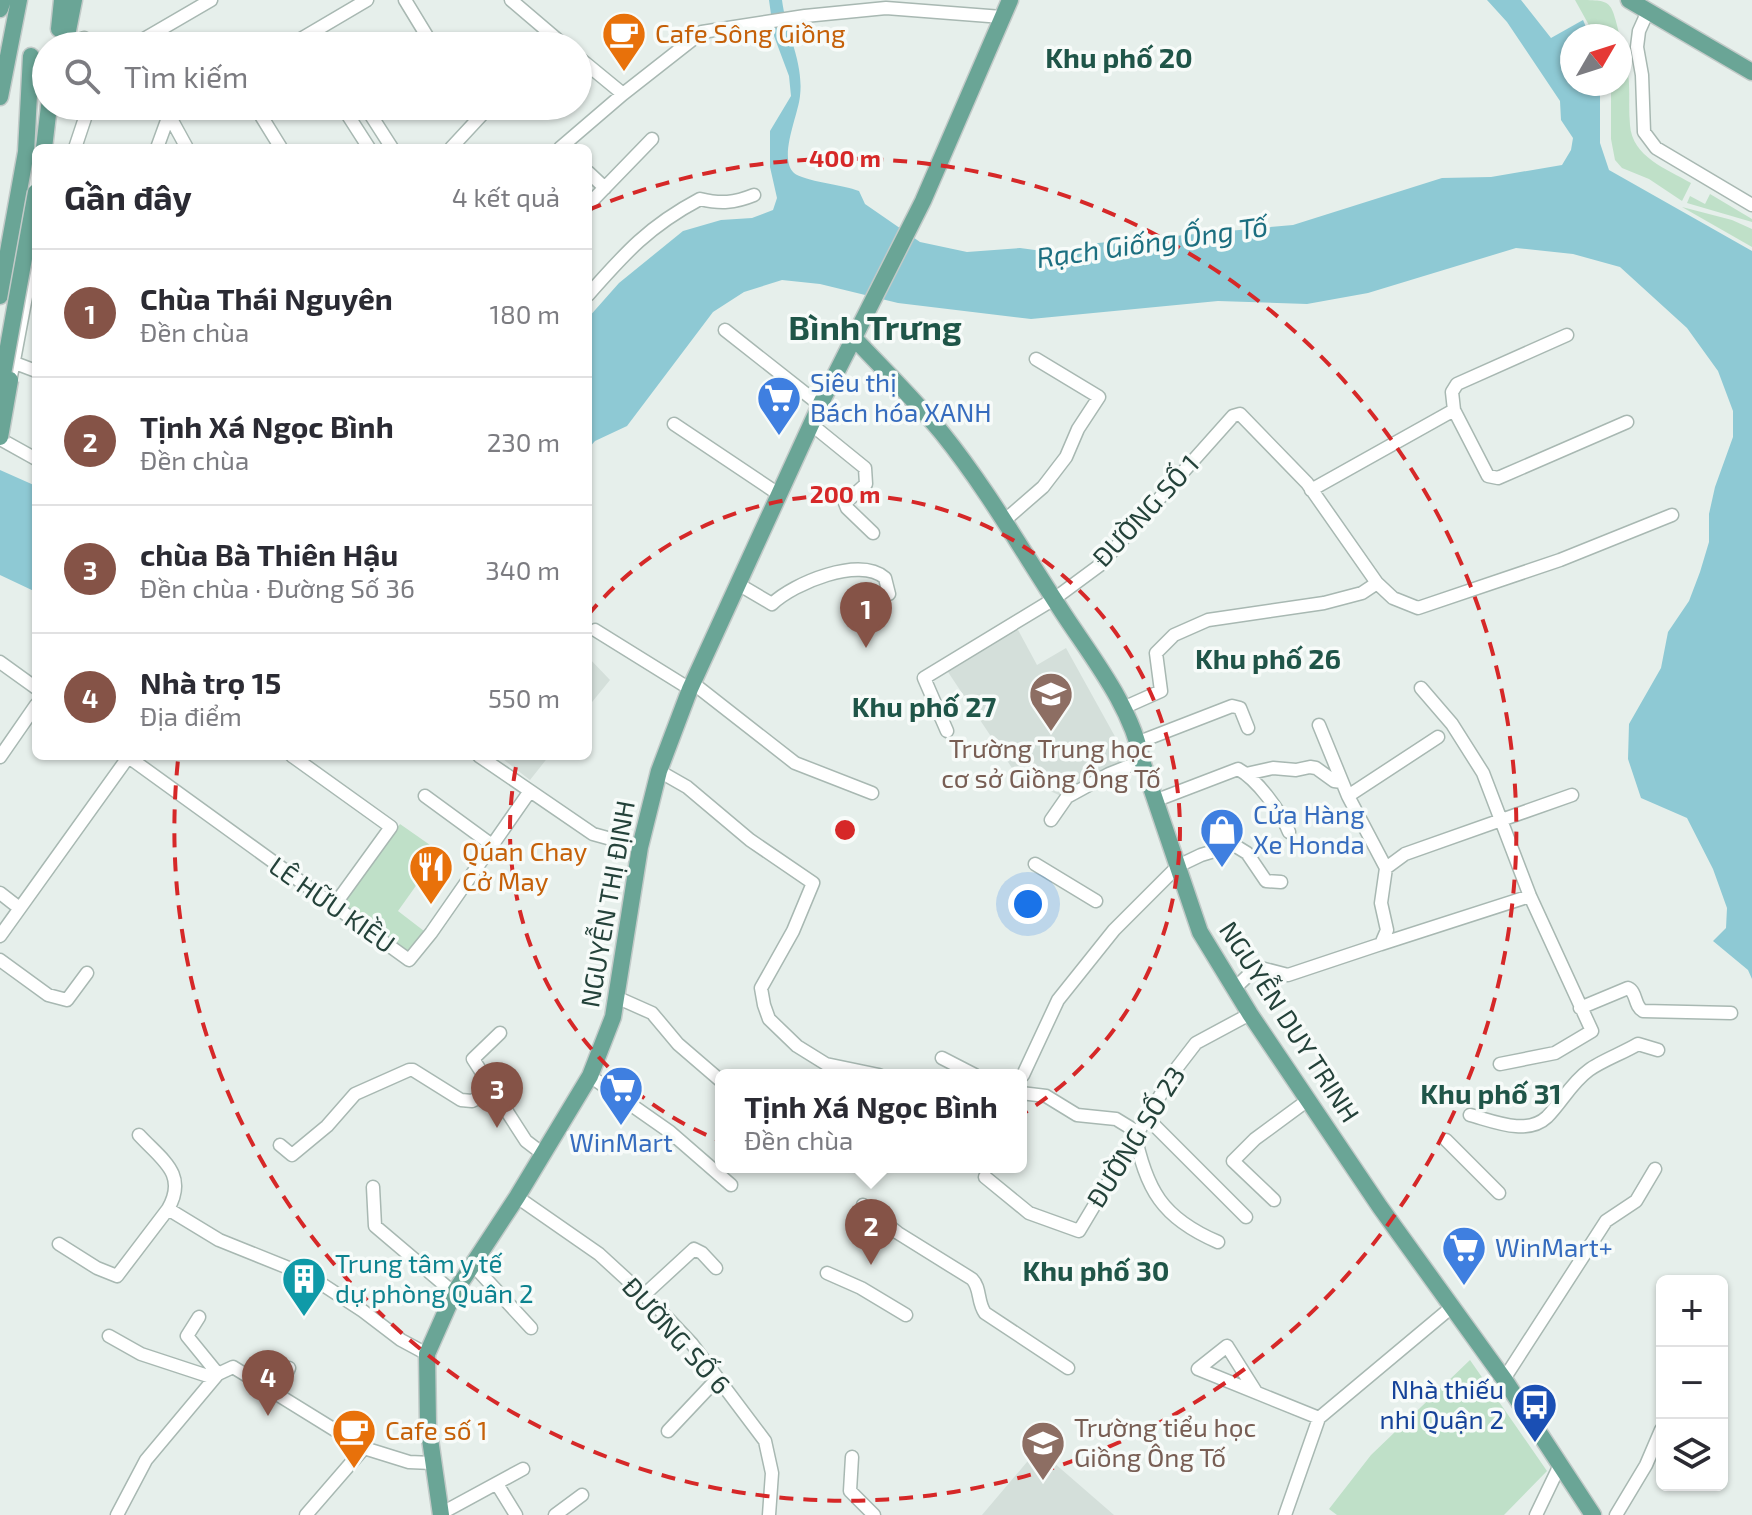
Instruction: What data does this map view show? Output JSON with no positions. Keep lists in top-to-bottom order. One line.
{"streets":{"main road":["NGUYỄN THỊ ĐỊNH","NGUYỄN DUY TRINH"],"street":["ĐƯỜNG SỐ 1","LÊ HỮU KIỀU","ĐƯỜNG SỐ 23","ĐƯỜNG SỐ 6"]},"crossings":[["ĐƯỜNG SỐ 1","NGUYỄN DUY TRINH"],["NGUYỄN THỊ ĐỊNH","NGUYỄN DUY TRINH"],["NGUYỄN THỊ ĐỊNH","ĐƯỜNG SỐ 6"],["NGUYỄN DUY TRINH","ĐƯỜNG SỐ 23"]],"districts":["Khu phố 20","Bình Trưng","Khu phố 26","Khu phố 27","Khu phố 31","Khu phố 30"],"water":["Rạch Giống Ống Tố"],"places":{"cafe":["Cafe Sông Giồng","Cafe số 1"],"supermarket":["Siêu thị Bách hóa XANH","WinMart","WinMart+"],"school or university":["Trường Trung học cơ sở Giồng Ông Tố","Trường tiểu học Giồng Ông Tố"],"shop":["Cửa Hàng Xe Honda"],"restaurant":["Qúan Chay Cở May"],"building":["Trung tâm y tế dự phòng Quân 2"],"bus stop":["Nhà thiếu nhi Quận 2"]},"north":"top right","page":{"search":"Tìm kiếm","heading":["Gần đây","4 kết quả"],"list":[{"mark":"1","name":"Chùa Thái Nguyên","note":"Đền chùa","value":"180 m"},{"mark":"2","name":"Tịnh Xá Ngọc Bình","note":"Đền chùa","value":"230 m"},{"mark":"3","name":"chùa Bà Thiên Hậu","note":"Đền chùa · Đường Số 36","value":"340 m"},{"mark":"4","name":"Nhà trọ 15","note":"Địa điểm","value":"550 m"}],"pins":["1","3","2","4"],"popup":["Tịnh Xá Ngọc Bình","Đền chùa"],"map_buttons":["+","−"]},"rings":["400 m","200 m"]}
